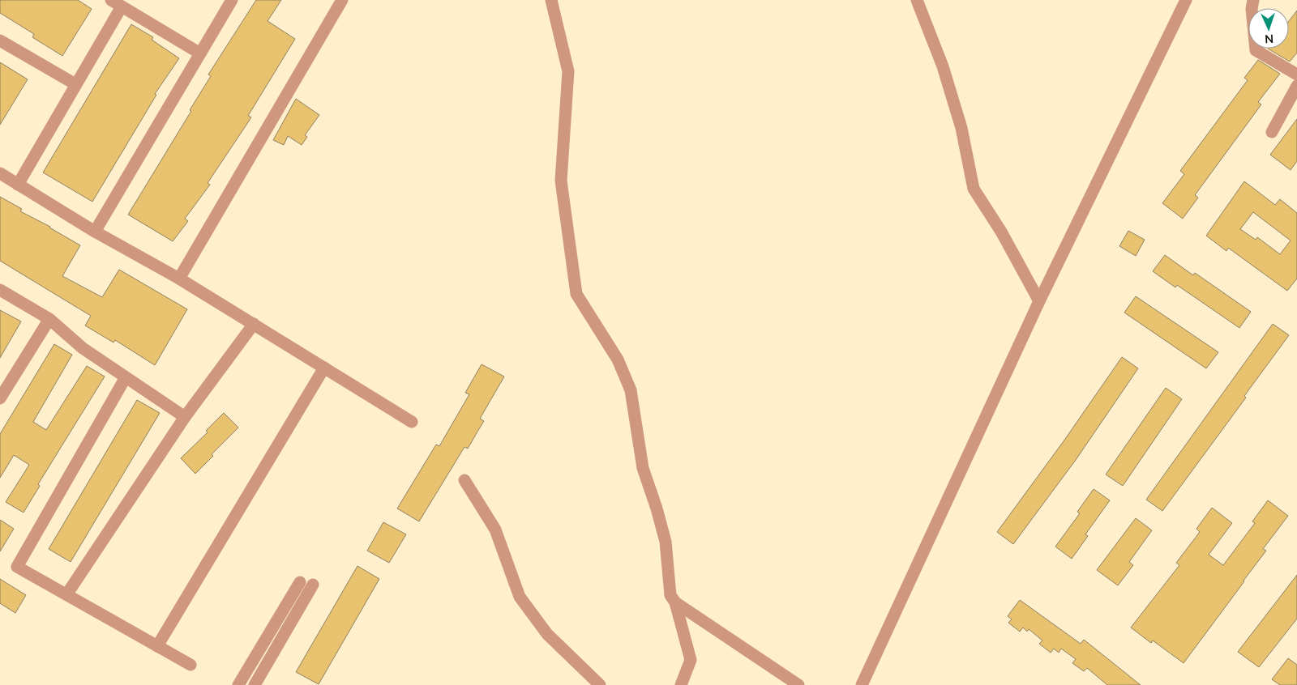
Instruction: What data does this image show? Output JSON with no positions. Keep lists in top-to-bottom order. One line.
{"north":"bottom"}
